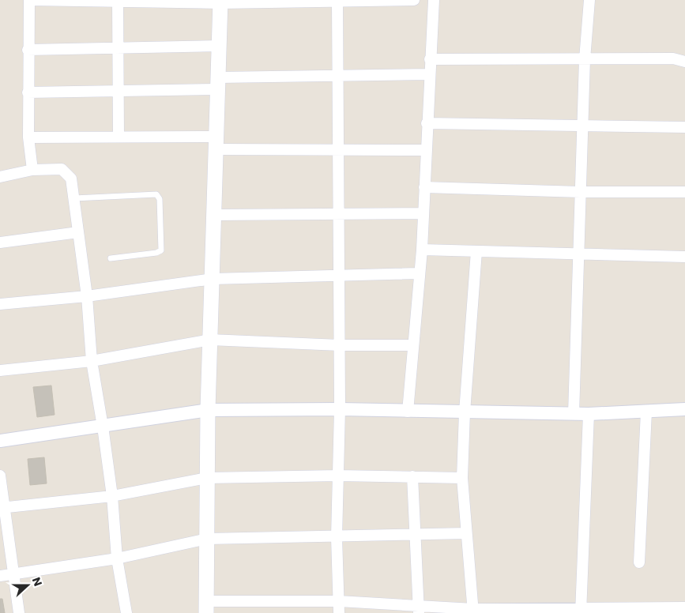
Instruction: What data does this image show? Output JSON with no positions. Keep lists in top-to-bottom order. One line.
{"north":"right"}
